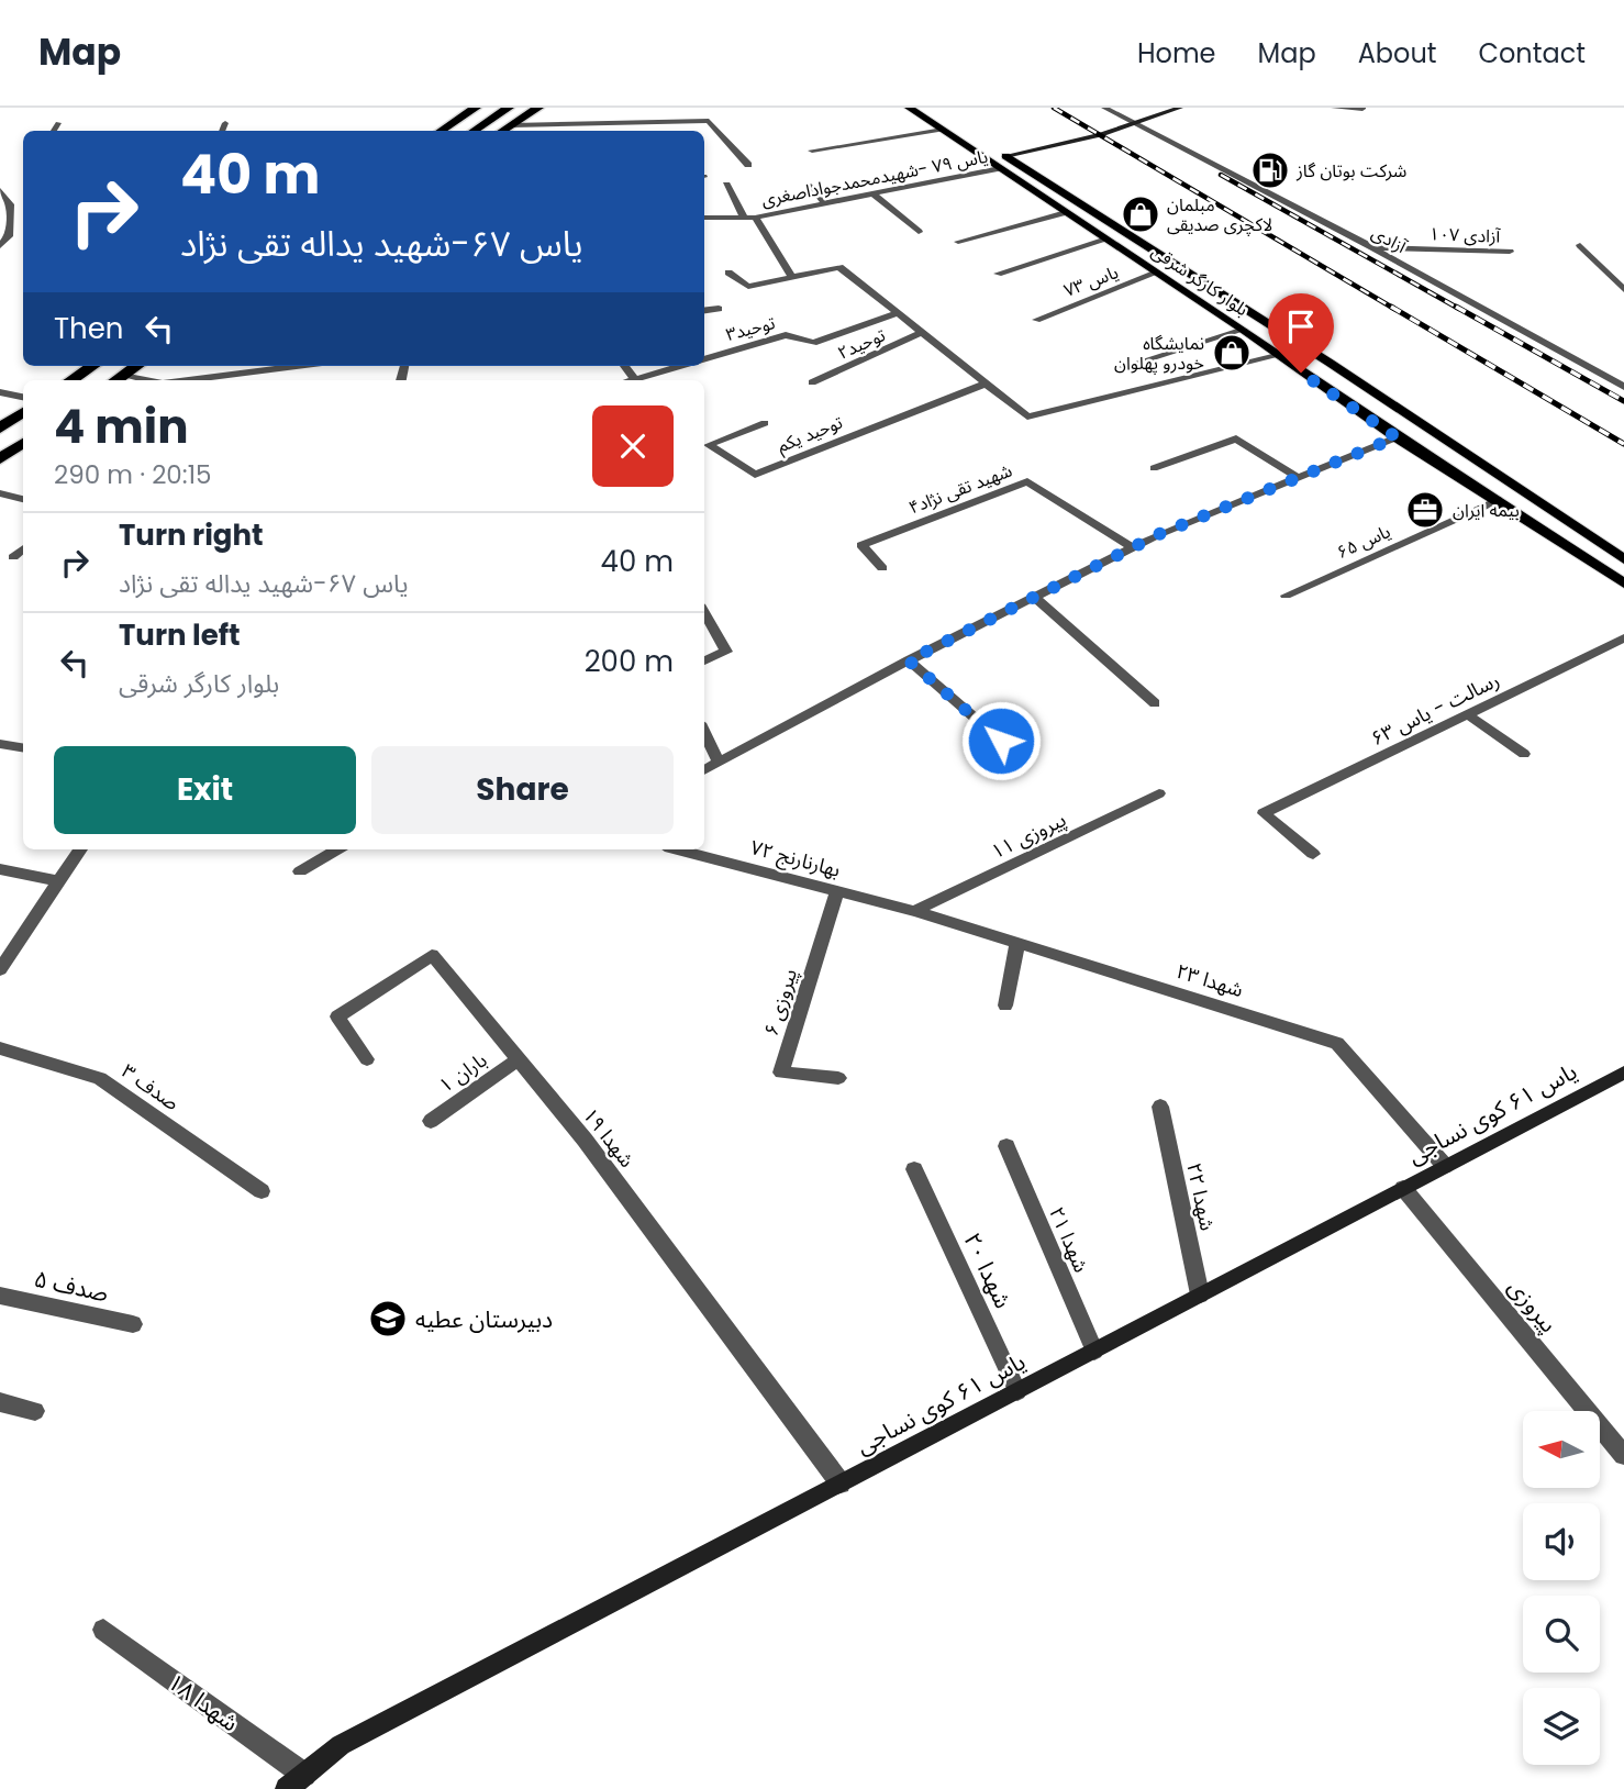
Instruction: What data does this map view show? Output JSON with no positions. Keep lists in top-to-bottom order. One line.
{"streets":{"main road":["بلوار کارگر شرقی"],"street":["یاس ۷۹ -شهیدمحمدجواداصغری","آزادی ۱۰۷","آزادی","یاس ۷۳","توحید۳","توحید۲","توحید یکم","شهید تقی نژاد۴","یاس ۶۵","رسالت - یاس ۶۳","پیروزی ۱۱","بهارنارنج ۷۲","شهدا ۲۳","پیروزی ۶","باران ۱","صدف ۳","یاس ۶۱ کوی نساجی","شهدا ۱۹","شهدا ۲۲","شهدا ۲۱","شهدا ۲۰","صدف ۵","پیروزی","شهدا ۱۸"]},"crossings":[["یاس ۷۹ -شهیدمحمدجواداصغری","بلوار کارگر شرقی"],["آزادی ۱۰۷","آزادی"],["بلوار کارگر شرقی","یاس ۷۳"],["بلوار کارگر شرقی","یاس ۶۵"],["پیروزی ۱۱","بهارنارنج ۷۲"],["پیروزی ۱۱","شهدا ۲۳"],["بهارنارنج ۷۲","شهدا ۲۳"],["بهارنارنج ۷۲","پیروزی ۶"],["شهدا ۲۳","یاس ۶۱ کوی نساجی"],["باران ۱","شهدا ۱۹"],["یاس ۶۱ کوی نساجی","شهدا ۱۹"],["یاس ۶۱ کوی نساجی","شهدا ۲۲"],["یاس ۶۱ کوی نساجی","شهدا ۲۱"],["یاس ۶۱ کوی نساجی","شهدا ۲۰"],["یاس ۶۱ کوی نساجی","پیروزی"],["یاس ۶۱ کوی نساجی","شهدا ۱۸"]],"places":{"fuel station":["شرکت بوتان گاز"],"shop":["مبلمان لاکچری صدیقی","نمایشگاه خودرو پهلوان"],"office":["بیمه ایران"],"school or university":["دبیرستان عطیه"]},"north":"left","page":{"header":"Map","nav":["Home","Map","About","Contact"],"turn":["40 m","یاس ۶۷-شهید یداله تقی نژاد"],"then":"Then","heading":["4 min","290 m · 20:15"],"list":[{"name":"Turn right","note":"یاس ۶۷-شهید یداله تقی نژاد","value":"40 m"},{"name":"Turn left","note":"بلوار کارگر شرقی","value":"200 m"}],"buttons":["Exit","Share"]}}
